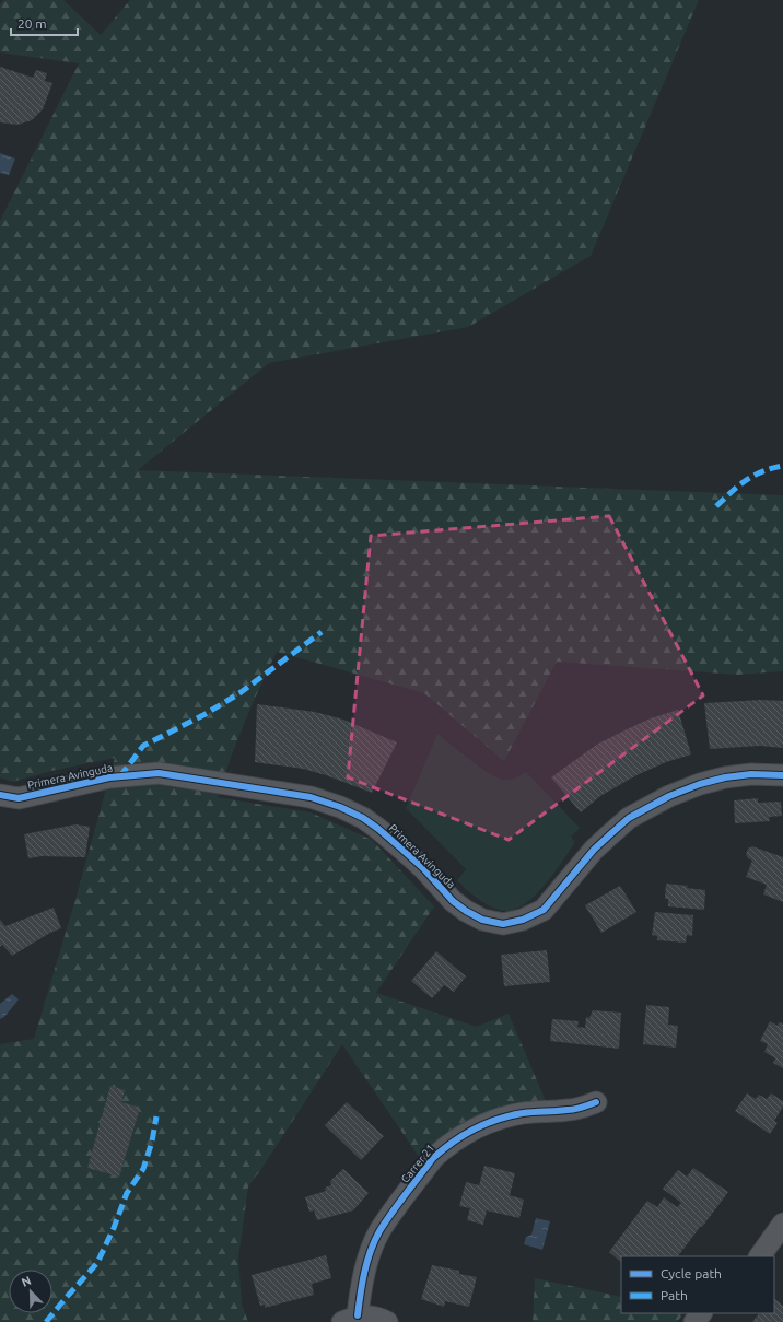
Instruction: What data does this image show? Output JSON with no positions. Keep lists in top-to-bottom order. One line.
{"streets":{"street":["Primera Avinguda","Carrer 21"]},"legend":["Cycle path","Path"],"scale_bar":"20 m","north":"top left"}
